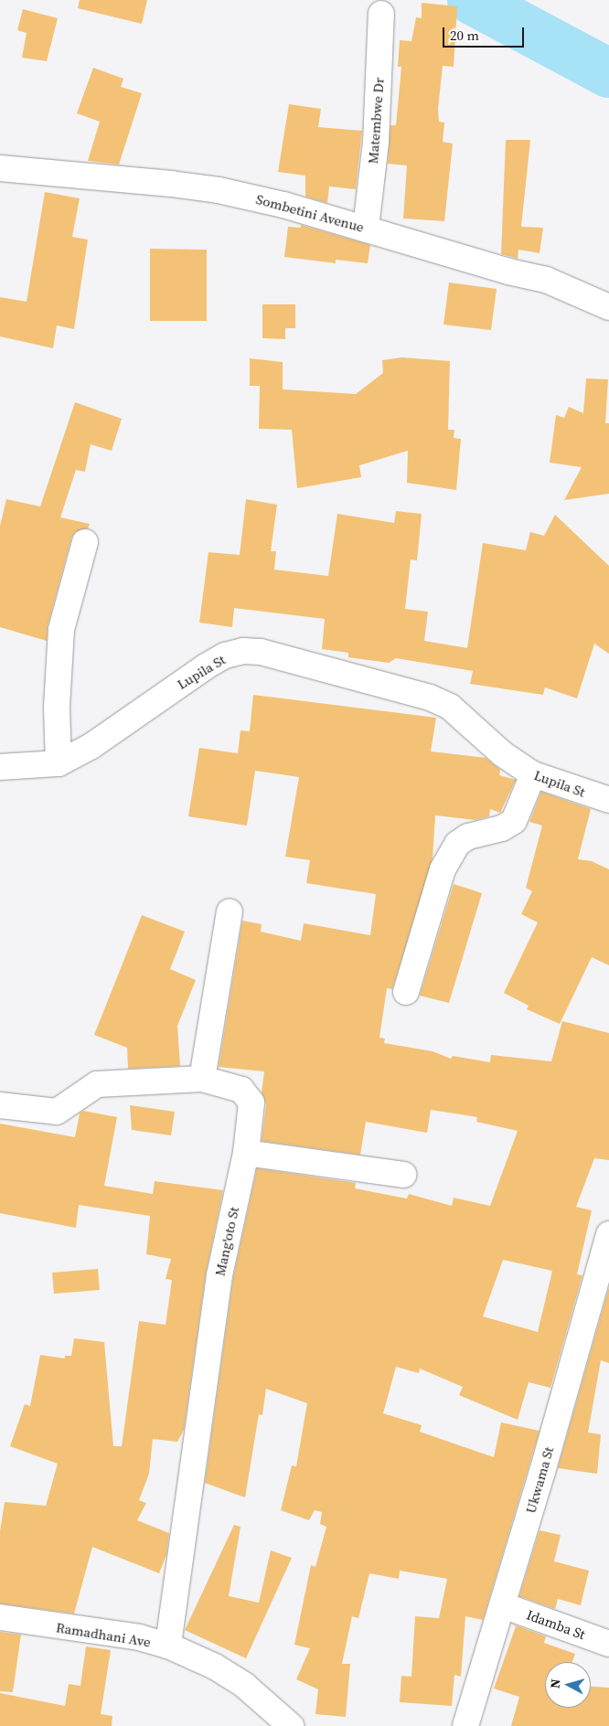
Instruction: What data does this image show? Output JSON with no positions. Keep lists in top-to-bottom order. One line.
{"streets":{"street":["Matembwe Dr","Sombetini Avenue","Lupila St","Mang'oto St","Ukwama St","Idamba St","Ramadhani Ave"]},"crossings":[["Matembwe Dr","Sombetini Avenue"],["Mang'oto St","Ramadhani Ave"],["Ukwama St","Idamba St"]],"scale_bar":"20 m","north":"left"}
